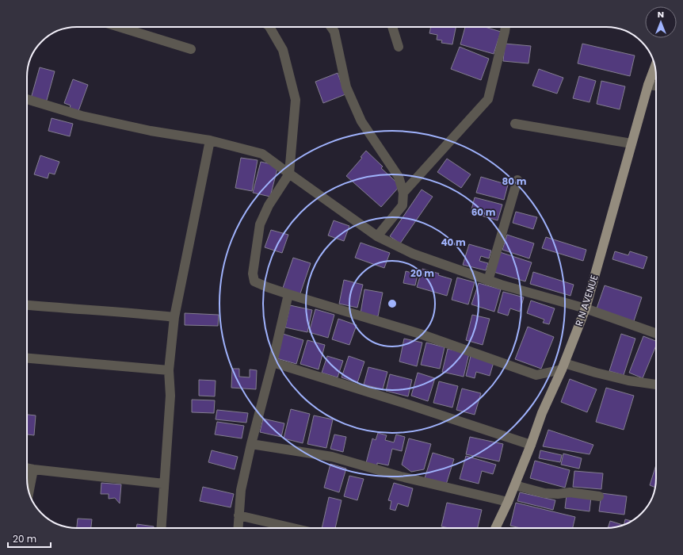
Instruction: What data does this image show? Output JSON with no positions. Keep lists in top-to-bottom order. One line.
{"streets":{"main road":["R N AVENUE"]},"scale_bar":"20 m","north":"top","rings":["80 m","60 m","40 m","20 m"]}
